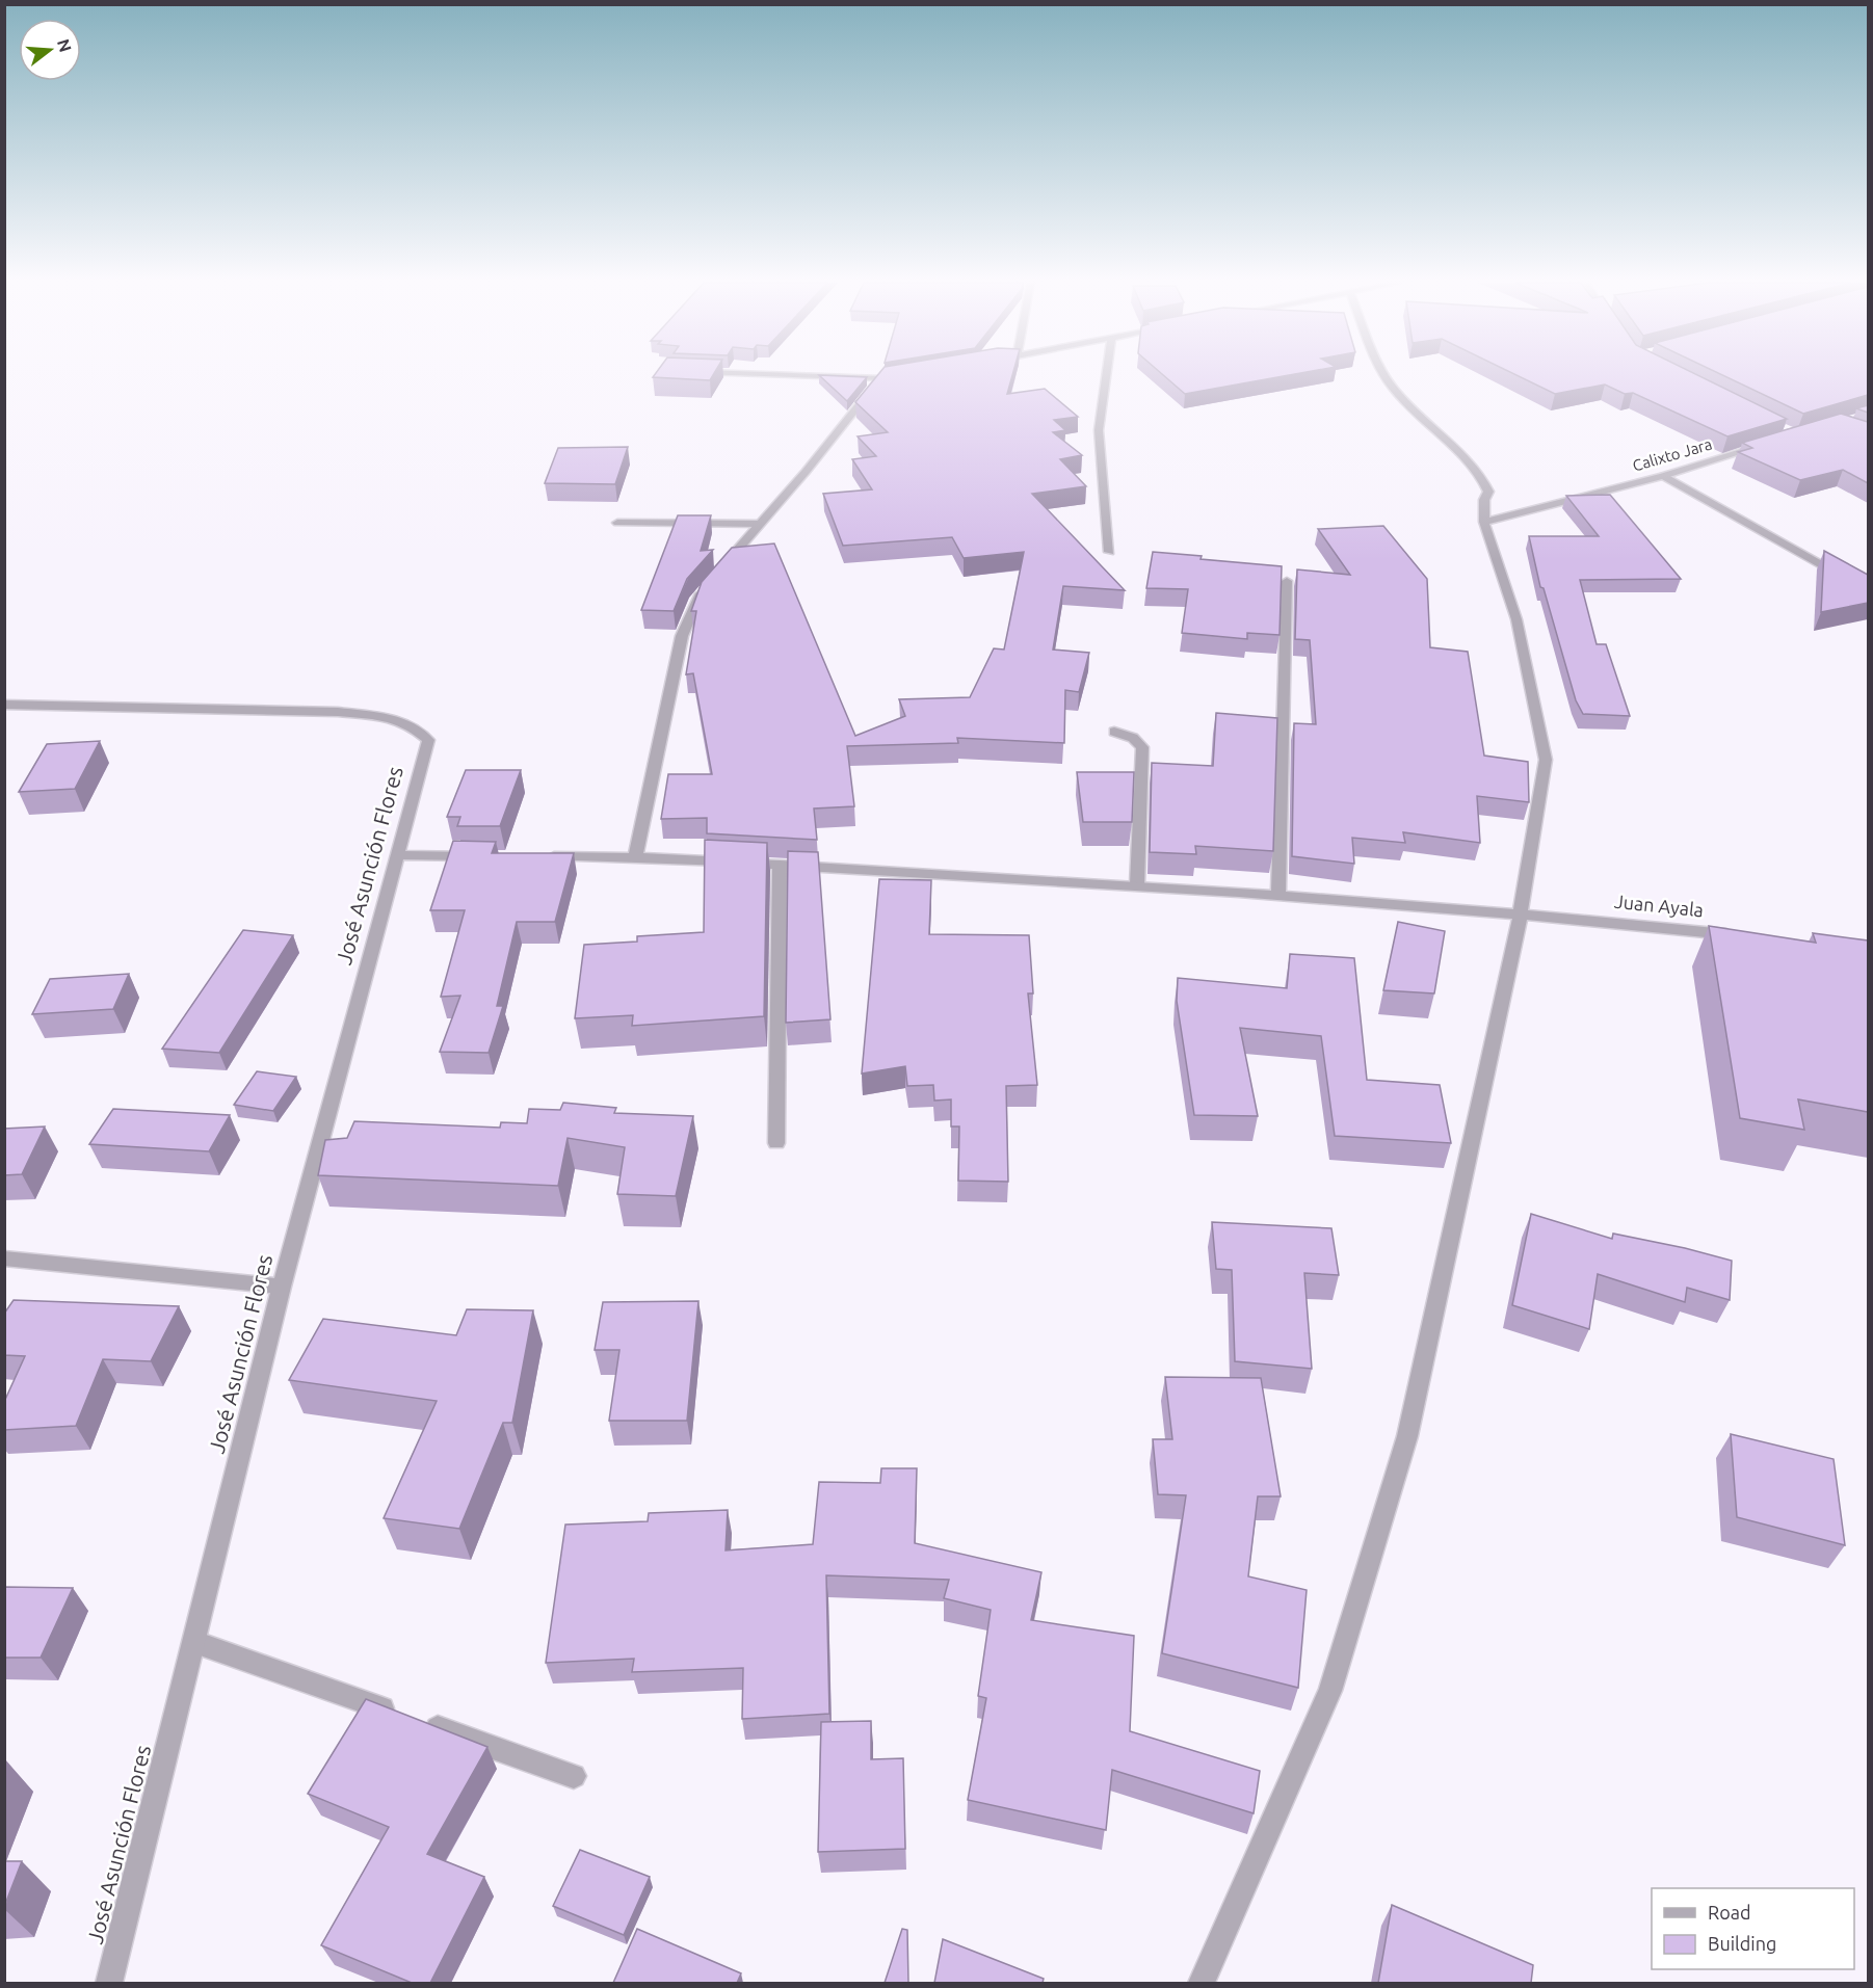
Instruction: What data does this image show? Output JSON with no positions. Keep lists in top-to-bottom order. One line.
{"streets":{"street":["Calixto Jara","José Asunción Flores","Juan Ayala"]},"legend":["Road","Building"],"north":"right"}
